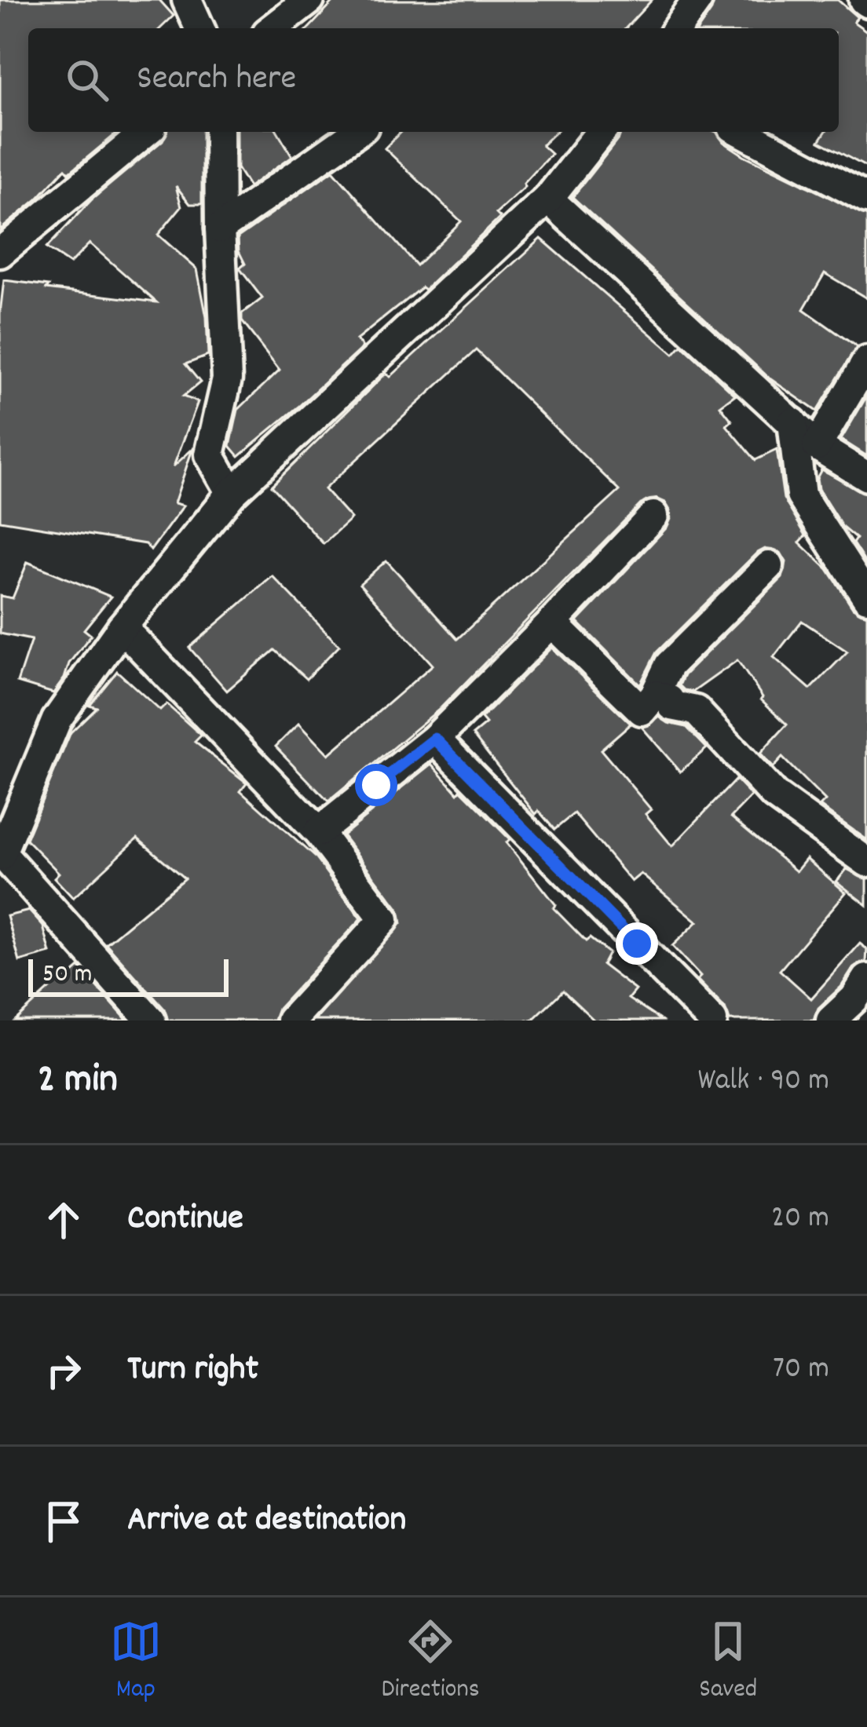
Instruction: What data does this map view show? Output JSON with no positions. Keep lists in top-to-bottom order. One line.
{"scale_bar":"50 m","page":{"search":"Search here","scale":"50 m","heading":["2 min","Walk · 90 m"],"list":[["Continue","20 m"],["Turn right","70 m"],"Arrive at destination"],"nav":["Map","Directions","Saved"]}}
